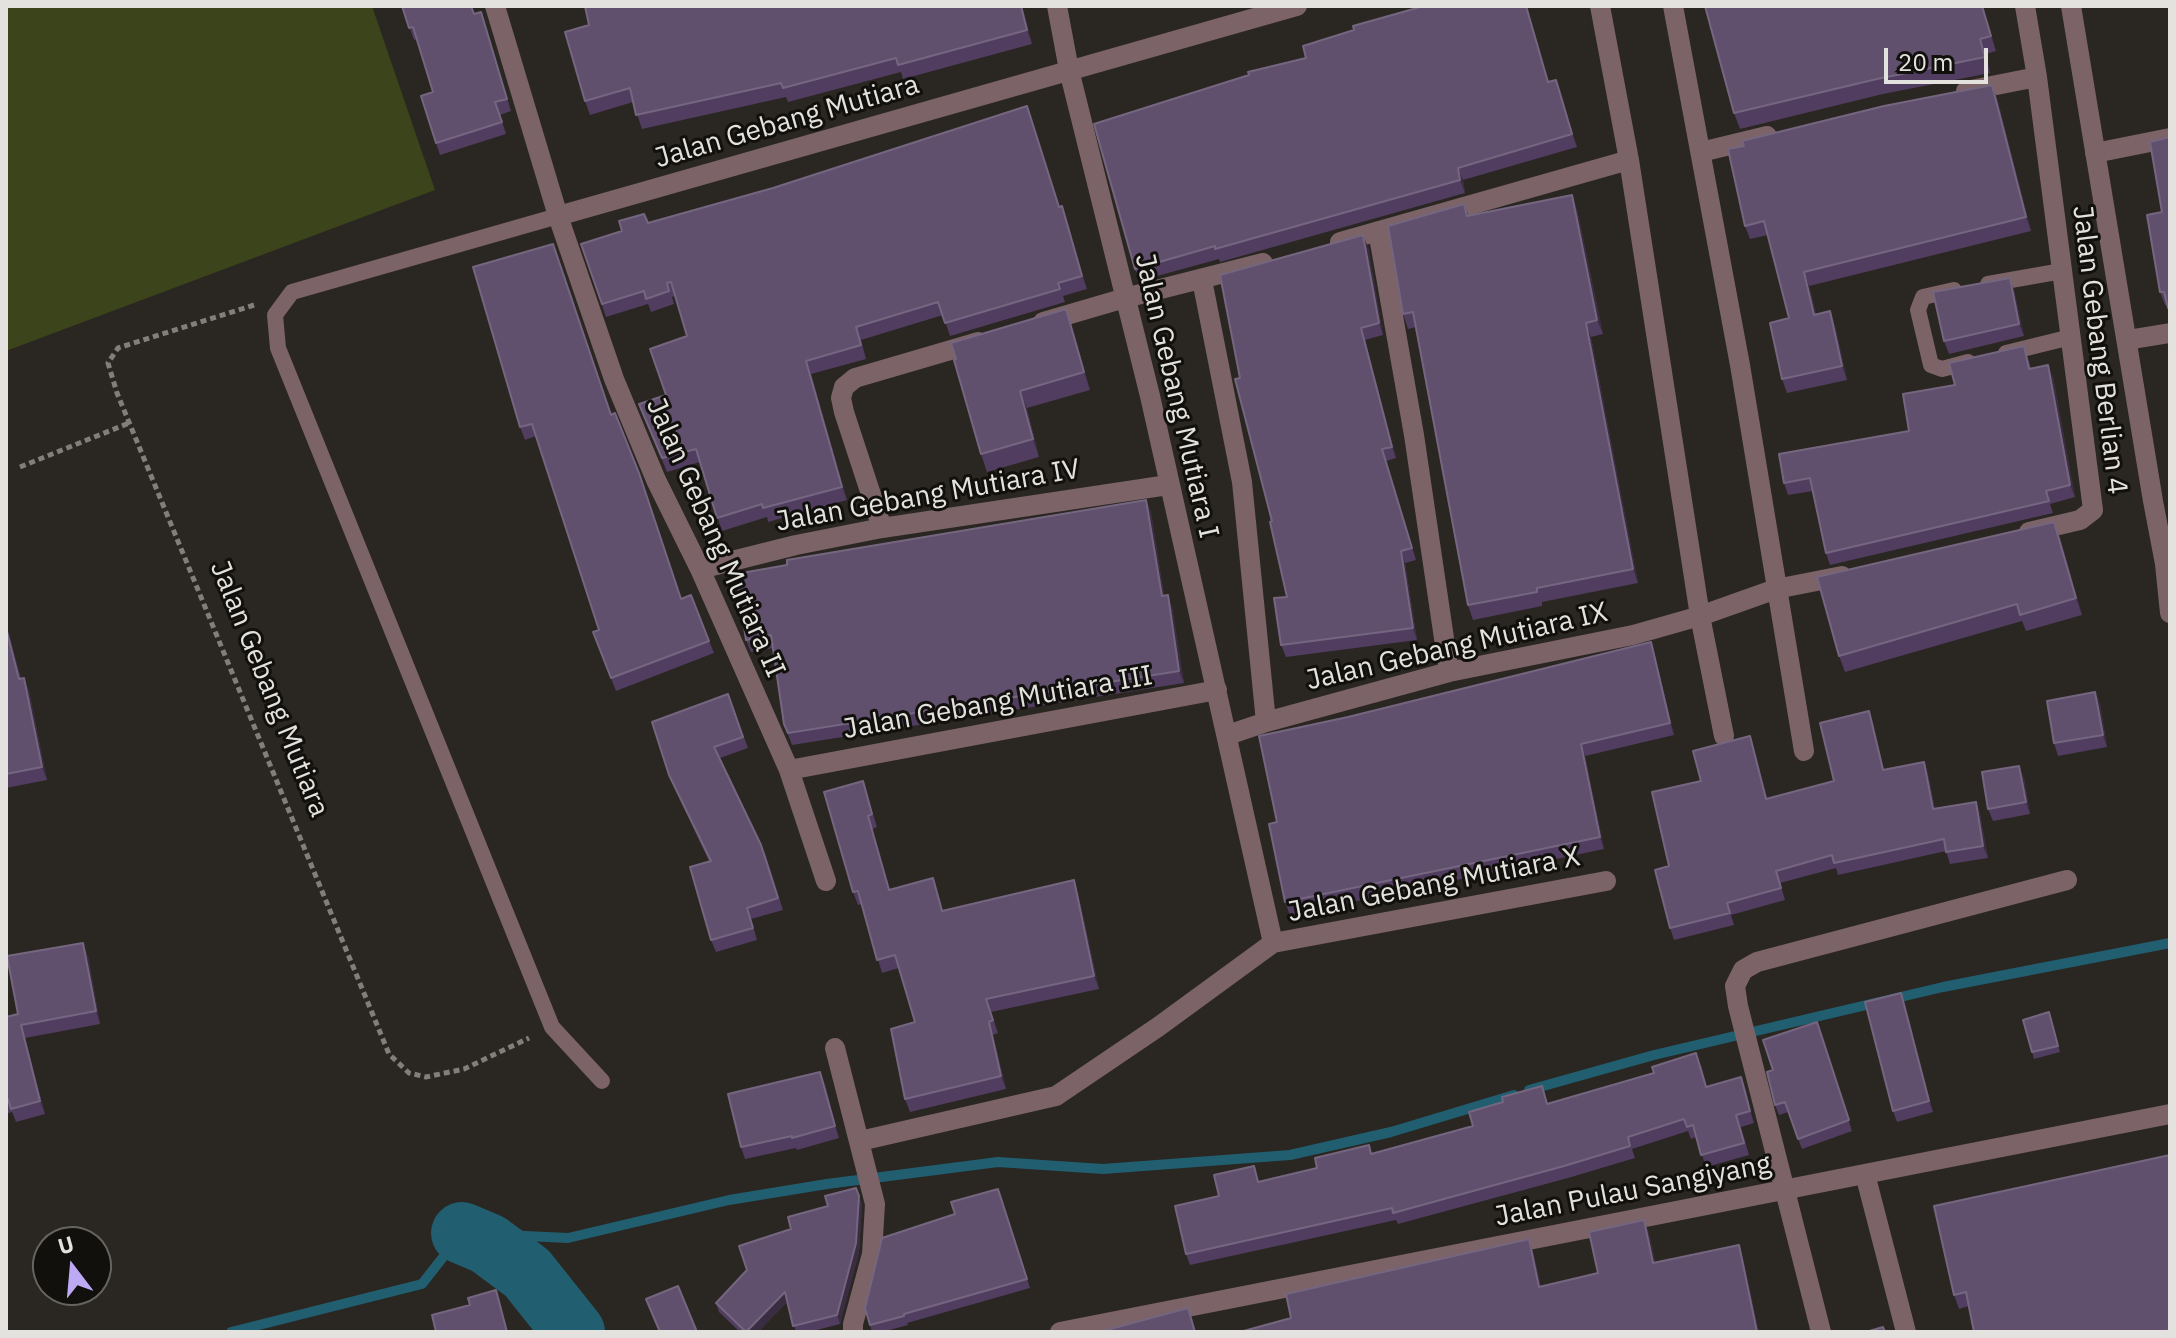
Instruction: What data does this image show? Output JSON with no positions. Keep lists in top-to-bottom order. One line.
{"streets":{"street":["Jalan Gebang Mutiara","Jalan Gebang Berlian 4","Jalan Gebang Mutiara I","Jalan Gebang Mutiara IV","Jalan Gebang Mutiara II","Jalan Gebang Mutiara IX","Jalan Gebang Mutiara III","Jalan Gebang Mutiara X","Jalan Pulau Sangiyang"]},"crossings":[["Jalan Gebang Mutiara","Jalan Gebang Mutiara I"],["Jalan Gebang Mutiara","Jalan Gebang Mutiara II"],["Jalan Gebang Mutiara I","Jalan Gebang Mutiara IV"],["Jalan Gebang Mutiara I","Jalan Gebang Mutiara IX"],["Jalan Gebang Mutiara I","Jalan Gebang Mutiara III"],["Jalan Gebang Mutiara I","Jalan Gebang Mutiara X"],["Jalan Gebang Mutiara IV","Jalan Gebang Mutiara II"],["Jalan Gebang Mutiara II","Jalan Gebang Mutiara III"],["Jalan Gebang Mutiara IX","Jalan Gebang Mutiara X"]],"scale_bar":"20 m","north":"top"}
